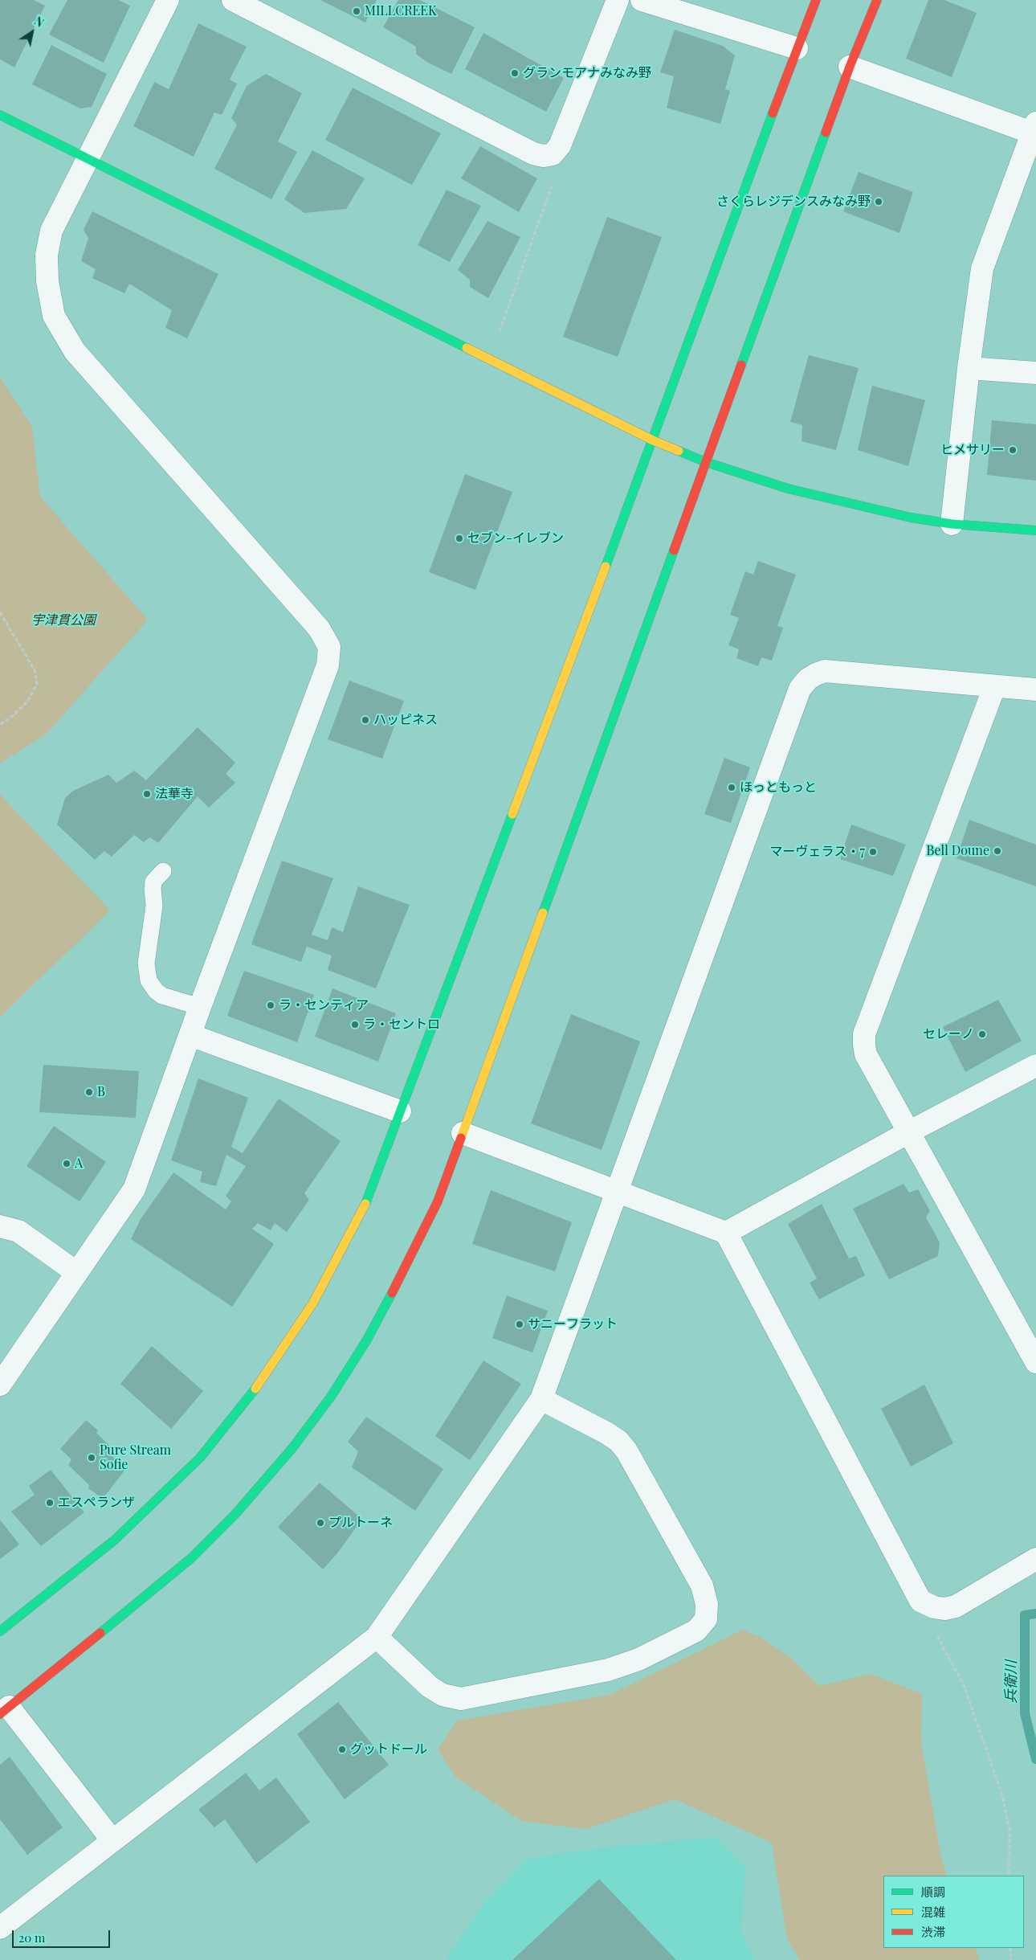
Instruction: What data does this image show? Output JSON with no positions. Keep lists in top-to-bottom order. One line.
{"water":["兵衛川"],"parks":["宇津貫公園"],"places":["MILLCREEK","グランモアナみなみ野","さくらレジデンスみなみ野","ヒメサリー","セブン-イレブン","ハッピネス","ほっともっと","法華寺","Bell Doune","マーヴェラス・7","ラ・センティア","ラ・セントロ","セレーノ","B","A","サニーフラット","Pure Stream Sofie","エスペランザ","プルトーネ","グットドール"],"legend":["順調","混雑","渋滞"],"scale_bar":"20 m","north":"top right"}
